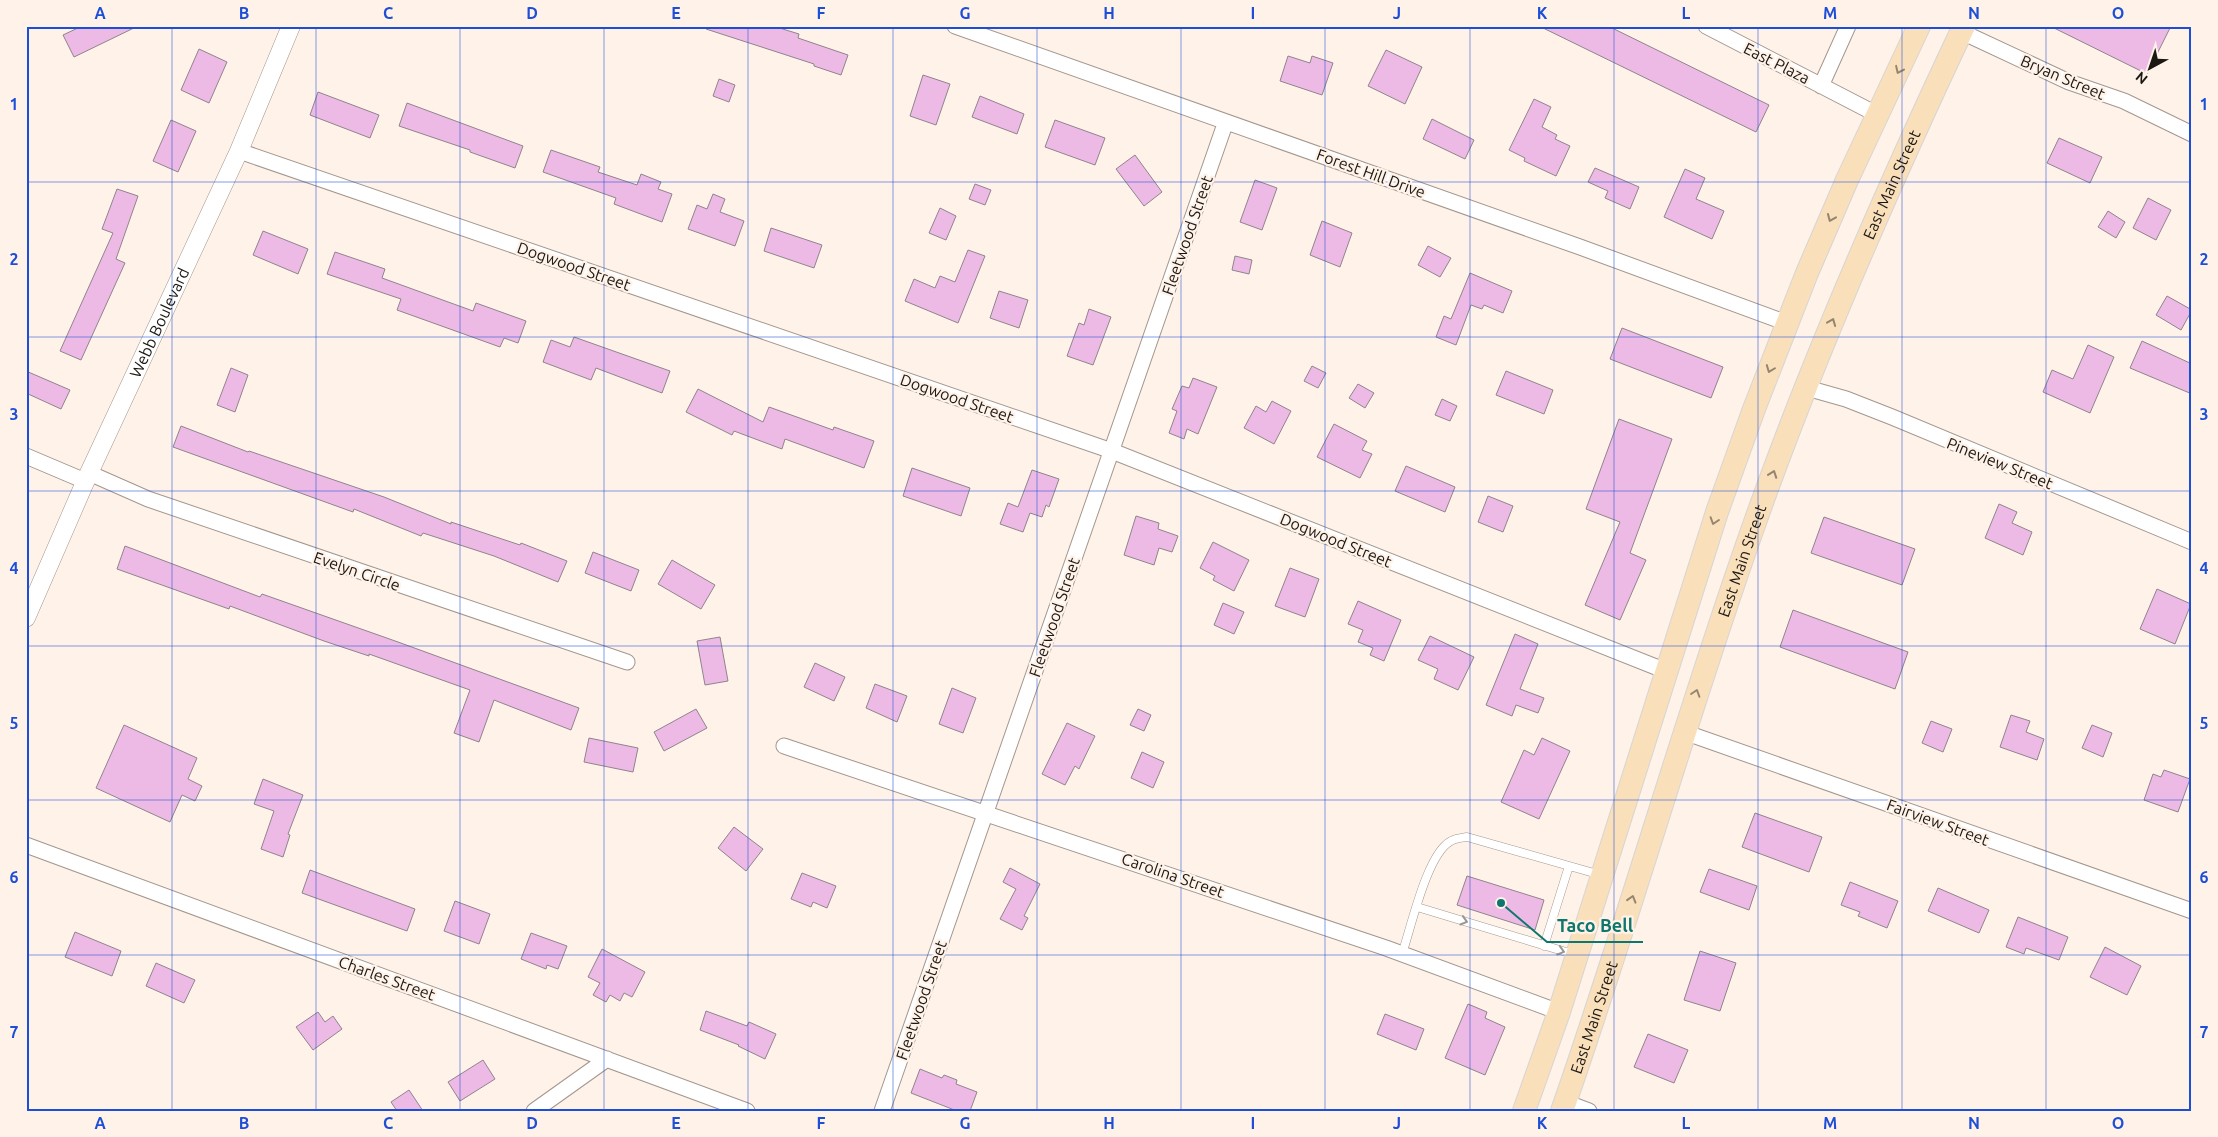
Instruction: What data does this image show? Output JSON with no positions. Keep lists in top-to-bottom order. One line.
{"streets":{"main road":["East Main Street"],"street":["East Plaza","Bryan Street","Forest Hill Drive","Fleetwood Street","Dogwood Street","Webb Boulevard","Pineview Street","Evelyn Circle","Fairview Street","Carolina Street","Charles Street"]},"crossings":[["Bryan Street","East Main Street"],["Forest Hill Drive","Fleetwood Street"],["East Main Street","Pineview Street"],["East Main Street","Fairview Street"],["Fleetwood Street","Dogwood Street"],["Fleetwood Street","Carolina Street"],["Dogwood Street","Webb Boulevard"],["Webb Boulevard","Evelyn Circle"]],"places":["Taco Bell"],"north":"bottom left","grid":{"columns":["A","B","C","D","E","F","G","H","I","J","K","L","M","N","O"],"rows":["1","2","3","4","5","6","7"]}}
